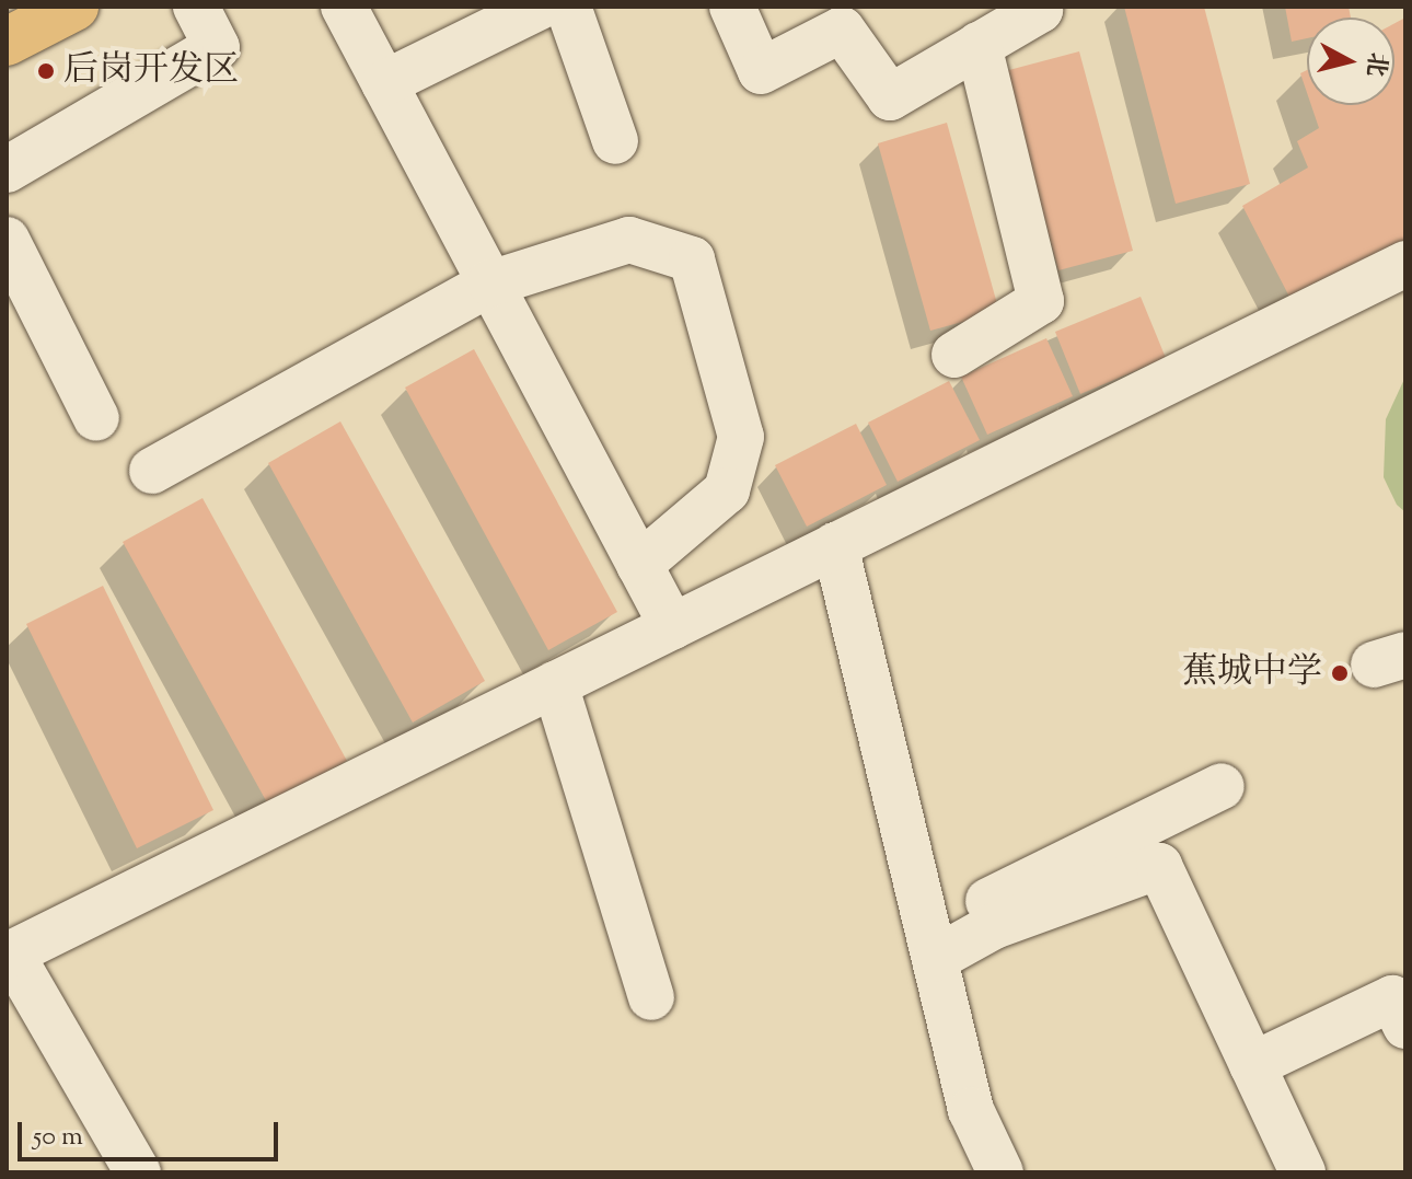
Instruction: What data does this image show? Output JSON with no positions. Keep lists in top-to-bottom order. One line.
{"places":["后岗开发区","蕉城中学"],"scale_bar":"50 m","north":"right"}
